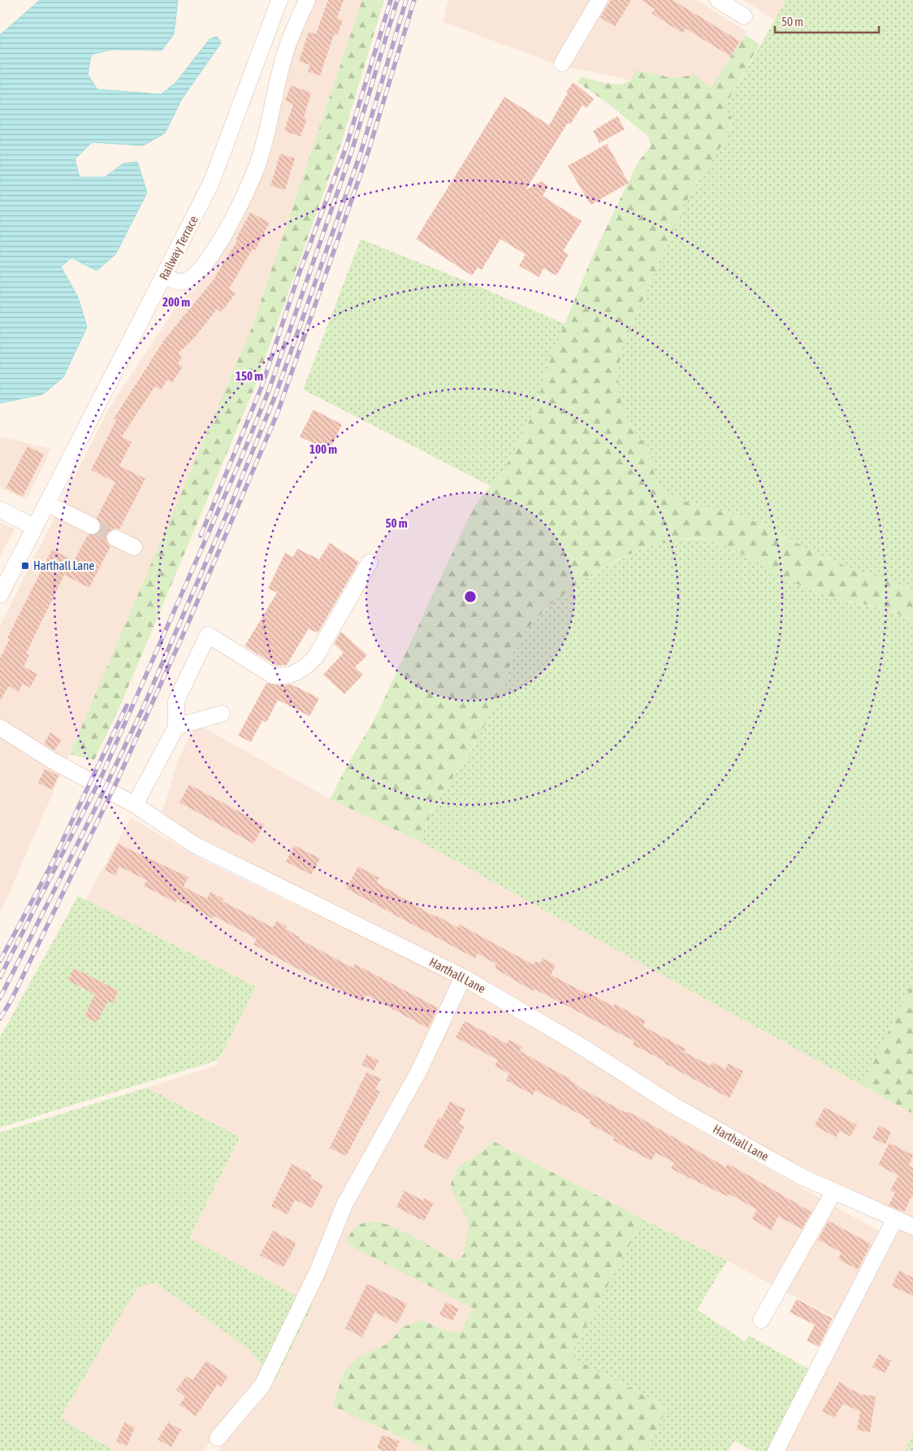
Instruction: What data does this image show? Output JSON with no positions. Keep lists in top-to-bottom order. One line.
{"streets":{"street":["Railway Terrace","Harthall Lane"]},"places":{"transit":["Harthall Lane"]},"scale_bar":"50 m","rings":["200 m","150 m","100 m","50 m"]}
